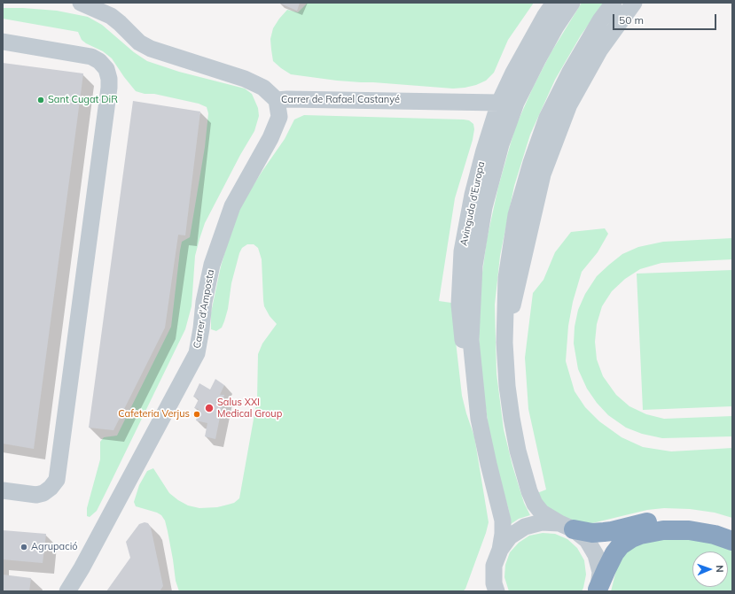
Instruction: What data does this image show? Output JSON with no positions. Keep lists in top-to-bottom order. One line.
{"streets":{"street":["Carrer de Rafael Castanyé","Avinguda d'Europa","Carrer d'Amposta"]},"crossings":[["Carrer de Rafael Castanyé","Avinguda d'Europa"],["Carrer de Rafael Castanyé","Carrer d'Amposta"]],"places":["Sant Cugat DiR","Salus XXI Medical Group","Cafeteria Verjus","Agrupació"],"scale_bar":"50 m","north":"right"}
